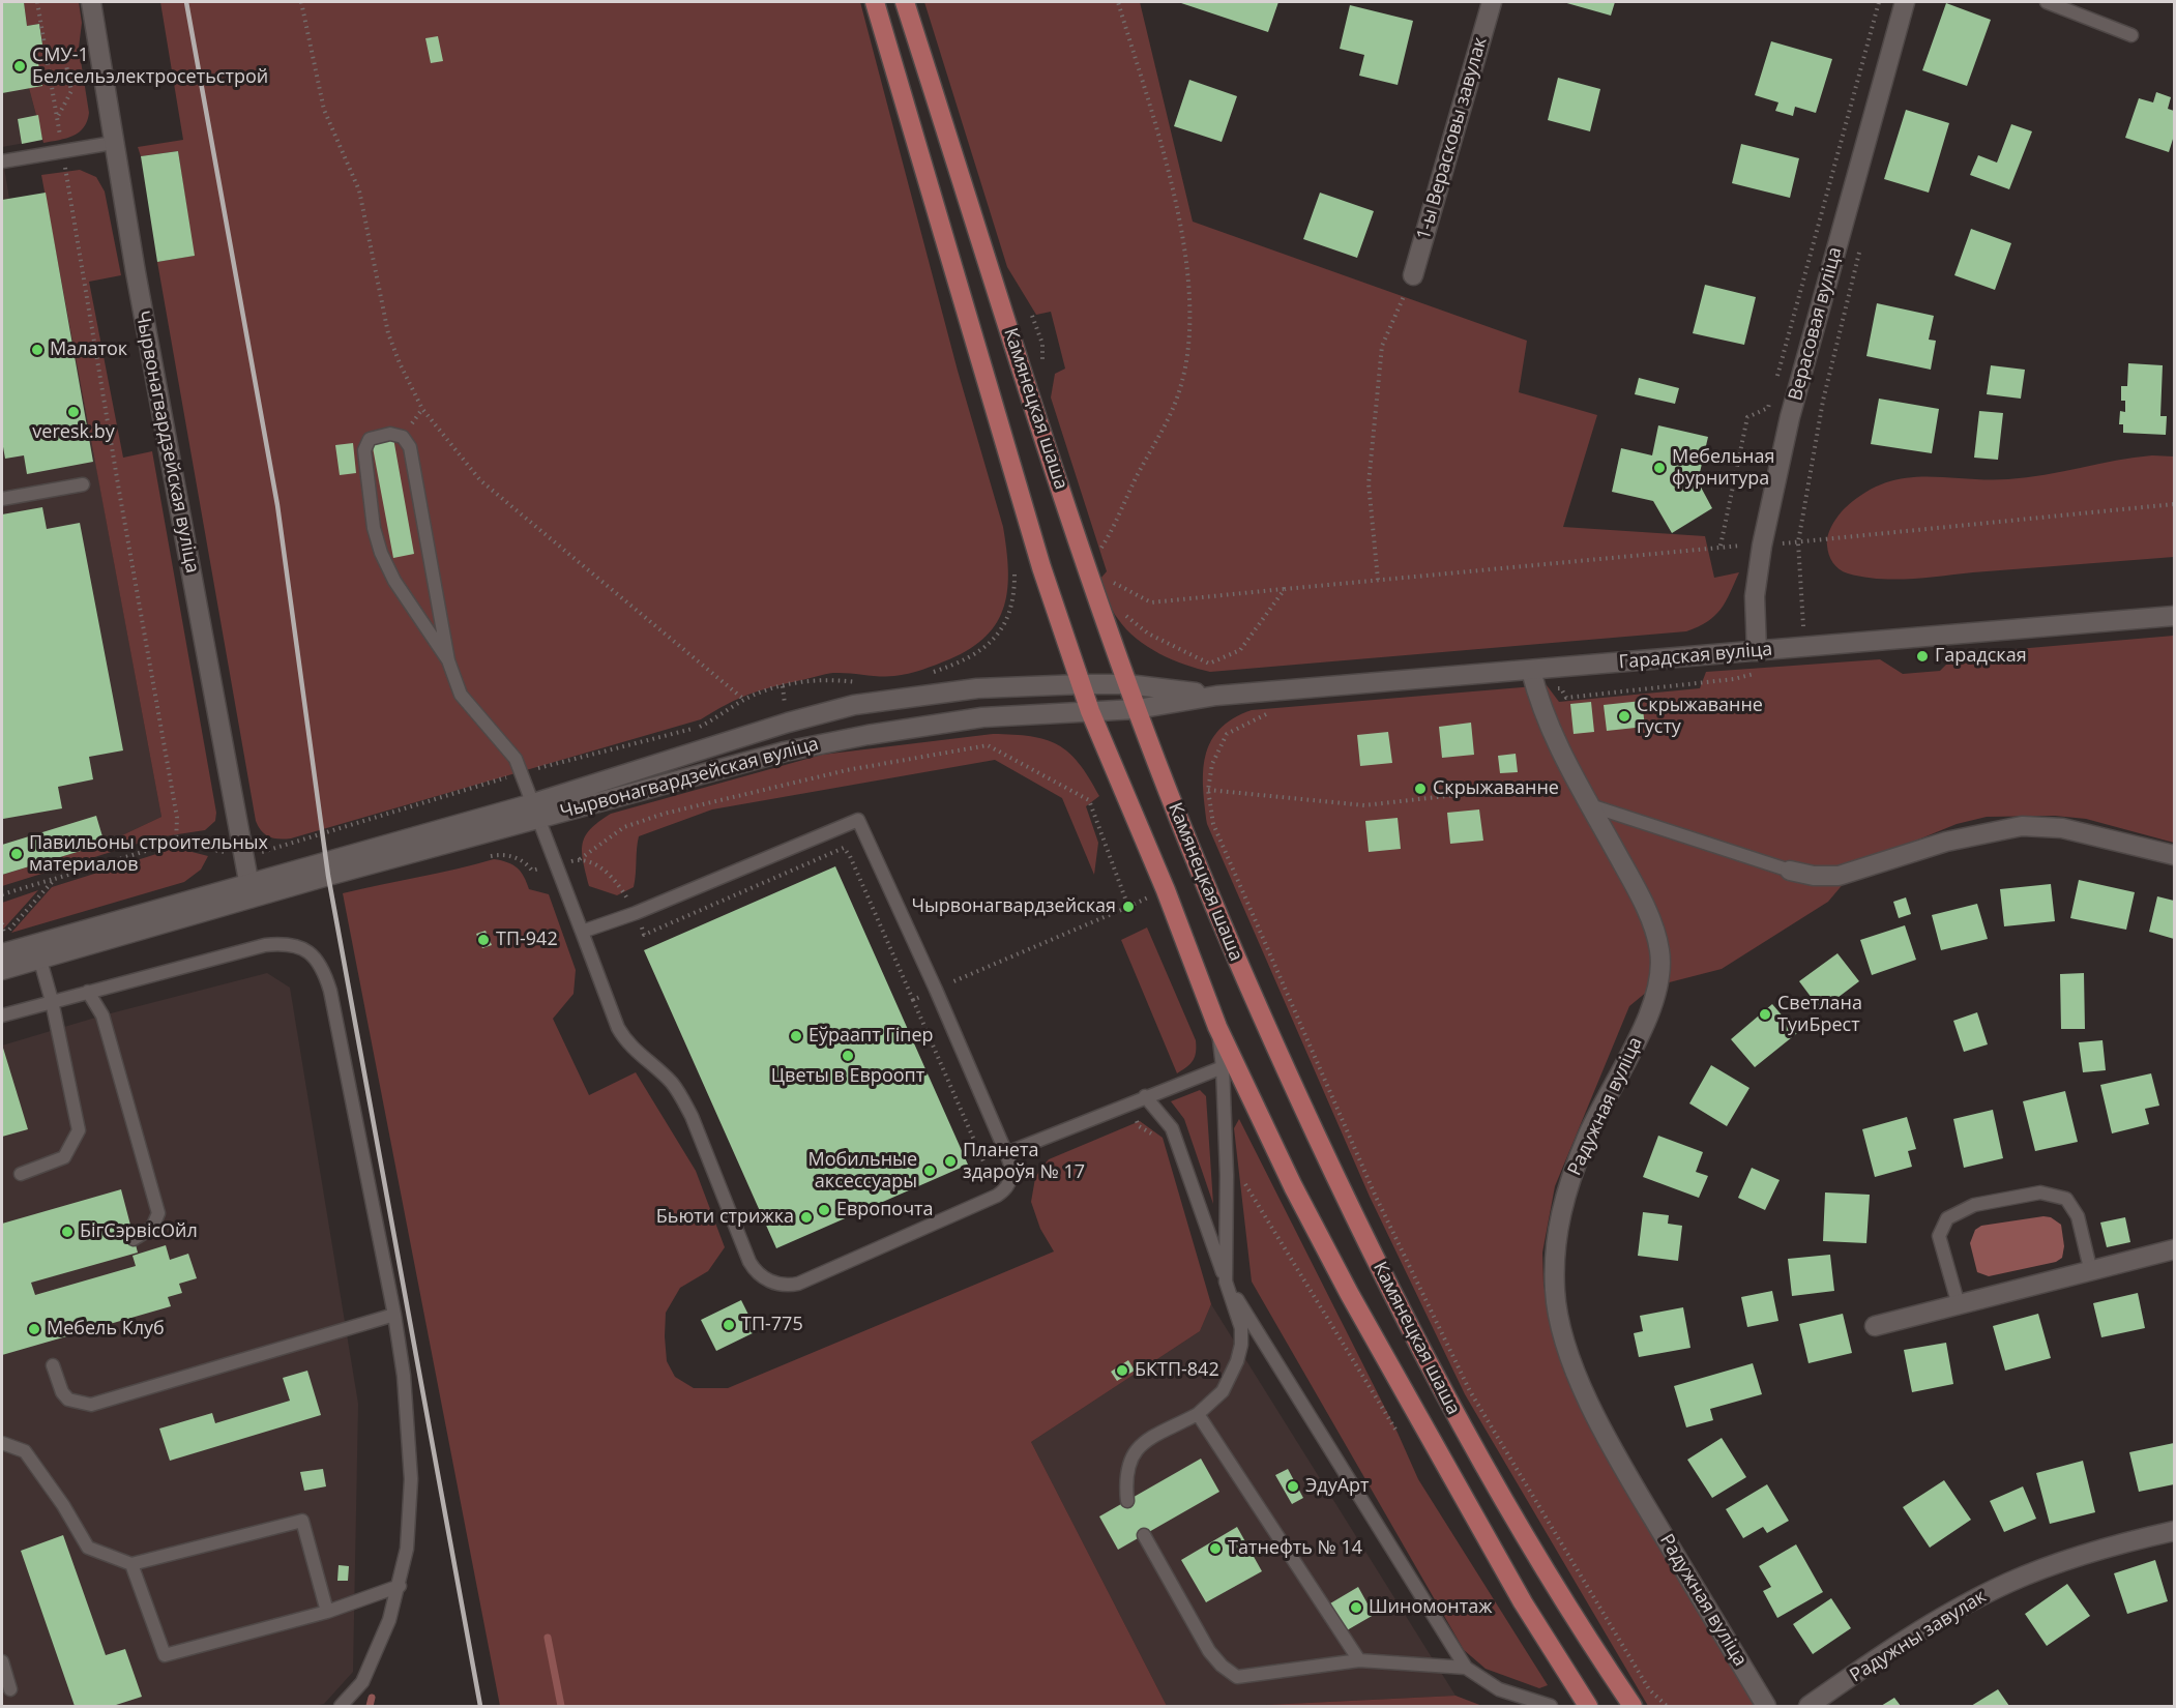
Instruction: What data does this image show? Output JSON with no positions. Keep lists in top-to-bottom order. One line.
{"streets":{"main road":["Камянецкая шаша"],"street":["1-ы Верасковы завулак","Верасовая вуліца","Чырвонагвардзейская вуліца","Гарадская вуліца","Радужная вуліца","Радужны завулак"]},"crossings":[["Верасовая вуліца","Гарадская вуліца"],["Камянецкая шаша","Чырвонагвардзейская вуліца"],["Камянецкая шаша","Гарадская вуліца"],["Чырвонагвардзейская вуліца","Гарадская вуліца"],["Гарадская вуліца","Радужная вуліца"]],"places":["СМУ-1 Белсельэлектросетьстрой","Малаток","veresk.by","Мебельная фурнитура","Гарадская","Скрыжаванне густу","Скрыжаванне","Павильоны строительных материалов","Чырвонагвардзейская","ТП-942","Светлана ТуиБрест","Еўраапт Гіпер","Цветы в Евроопт","Планета здароўя № 17","Мобильные аксессуары","Европочта","Бьюти стрижка","БігСэрвісОйл","ТП-775","Мебель Клуб","БКТП-842","ЭдуАрт","Татнефть № 14","Шиномонтаж"]}
